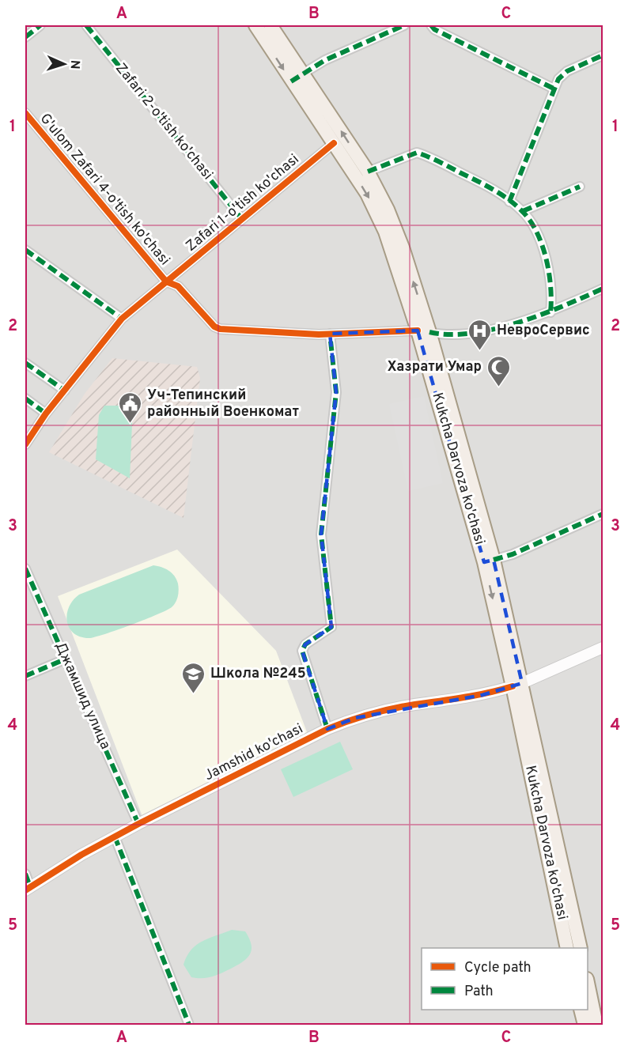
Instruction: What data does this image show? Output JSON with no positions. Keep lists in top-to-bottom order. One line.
{"streets":{"main road":["Kukcha Darvoza ko'chasi"],"street":["Zafari 2-o'tish ko'chasi","G'ulom Zafari 4-o'tish ko'chasi","Zafari 1-o'tish ko'chasi","Джамшид улица","Jamshid ko'chasi"]},"crossings":[["Zafari 2-o'tish ko'chasi","Zafari 1-o'tish ko'chasi"],["G'ulom Zafari 4-o'tish ko'chasi","Zafari 1-o'tish ko'chasi"],["Zafari 1-o'tish ko'chasi","Kukcha Darvoza ko'chasi"],["Kukcha Darvoza ko'chasi","Jamshid ko'chasi"],["Джамшид улица","Jamshid ko'chasi"]],"places":{"hospital":["НевроСервис"],"mosque":["Хазрати Умар"],"public building":["Уч-Тепинский районный Военкомат"],"school or university":["Школа №245"]},"legend":["Cycle path","Path"],"north":"right","grid":{"columns":["A","B","C"],"rows":["1","2","3","4","5"]}}
